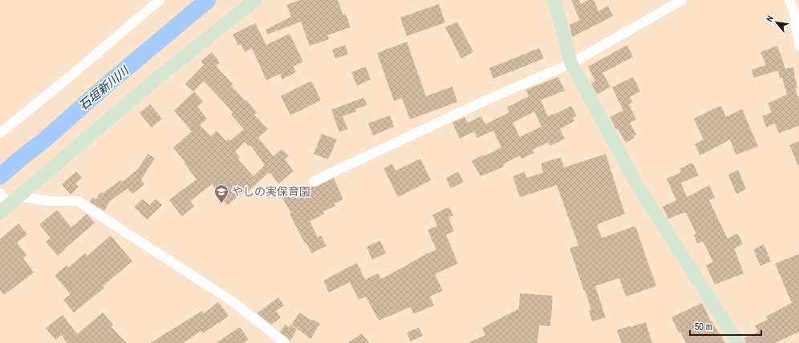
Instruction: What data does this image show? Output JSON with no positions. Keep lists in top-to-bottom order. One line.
{"water":["石垣新川川"],"places":{"school or university":["やしの実保育園"]},"scale_bar":"50 m","north":"top left"}
